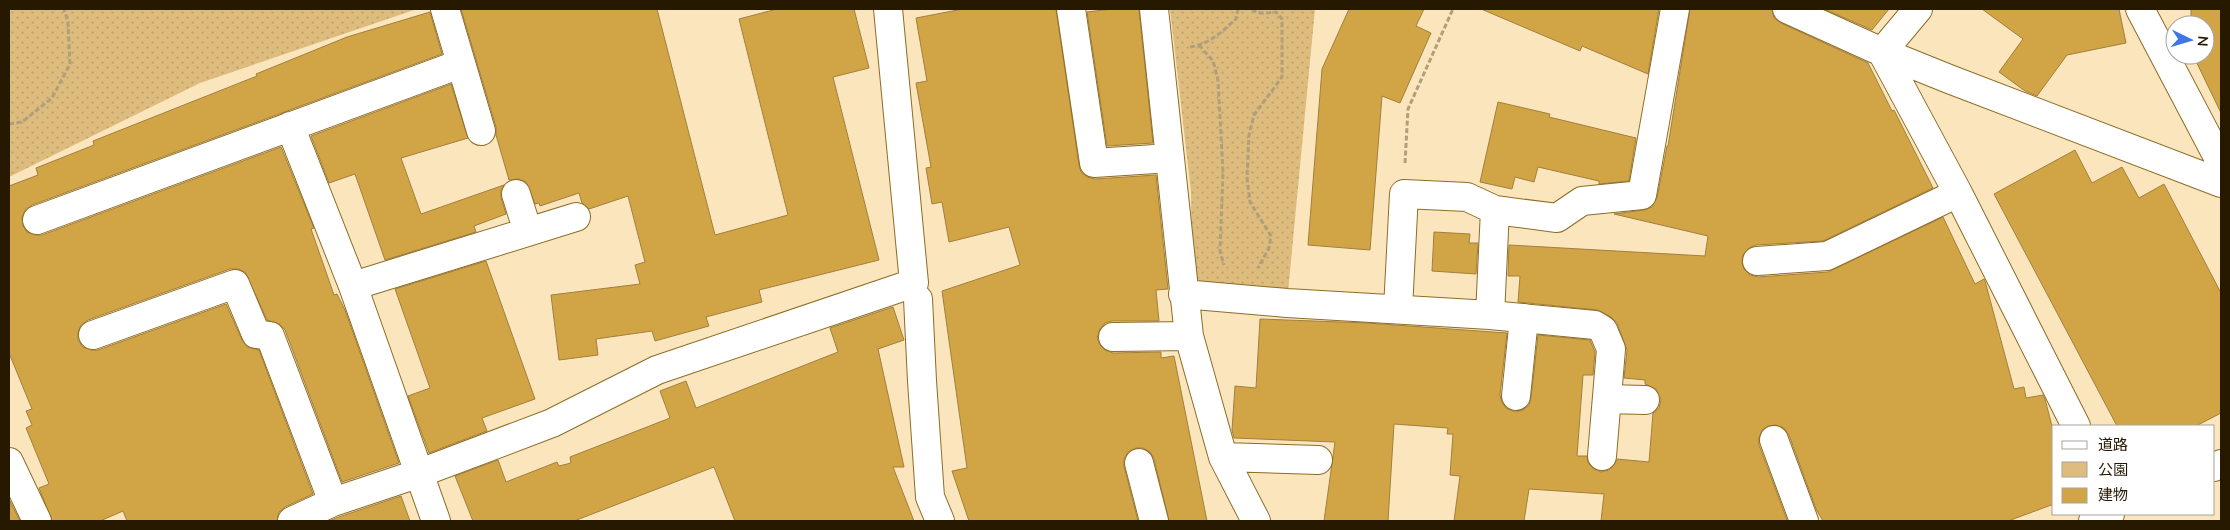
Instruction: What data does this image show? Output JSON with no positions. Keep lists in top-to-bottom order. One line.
{"legend":["道路","公園","建物"],"north":"right"}
